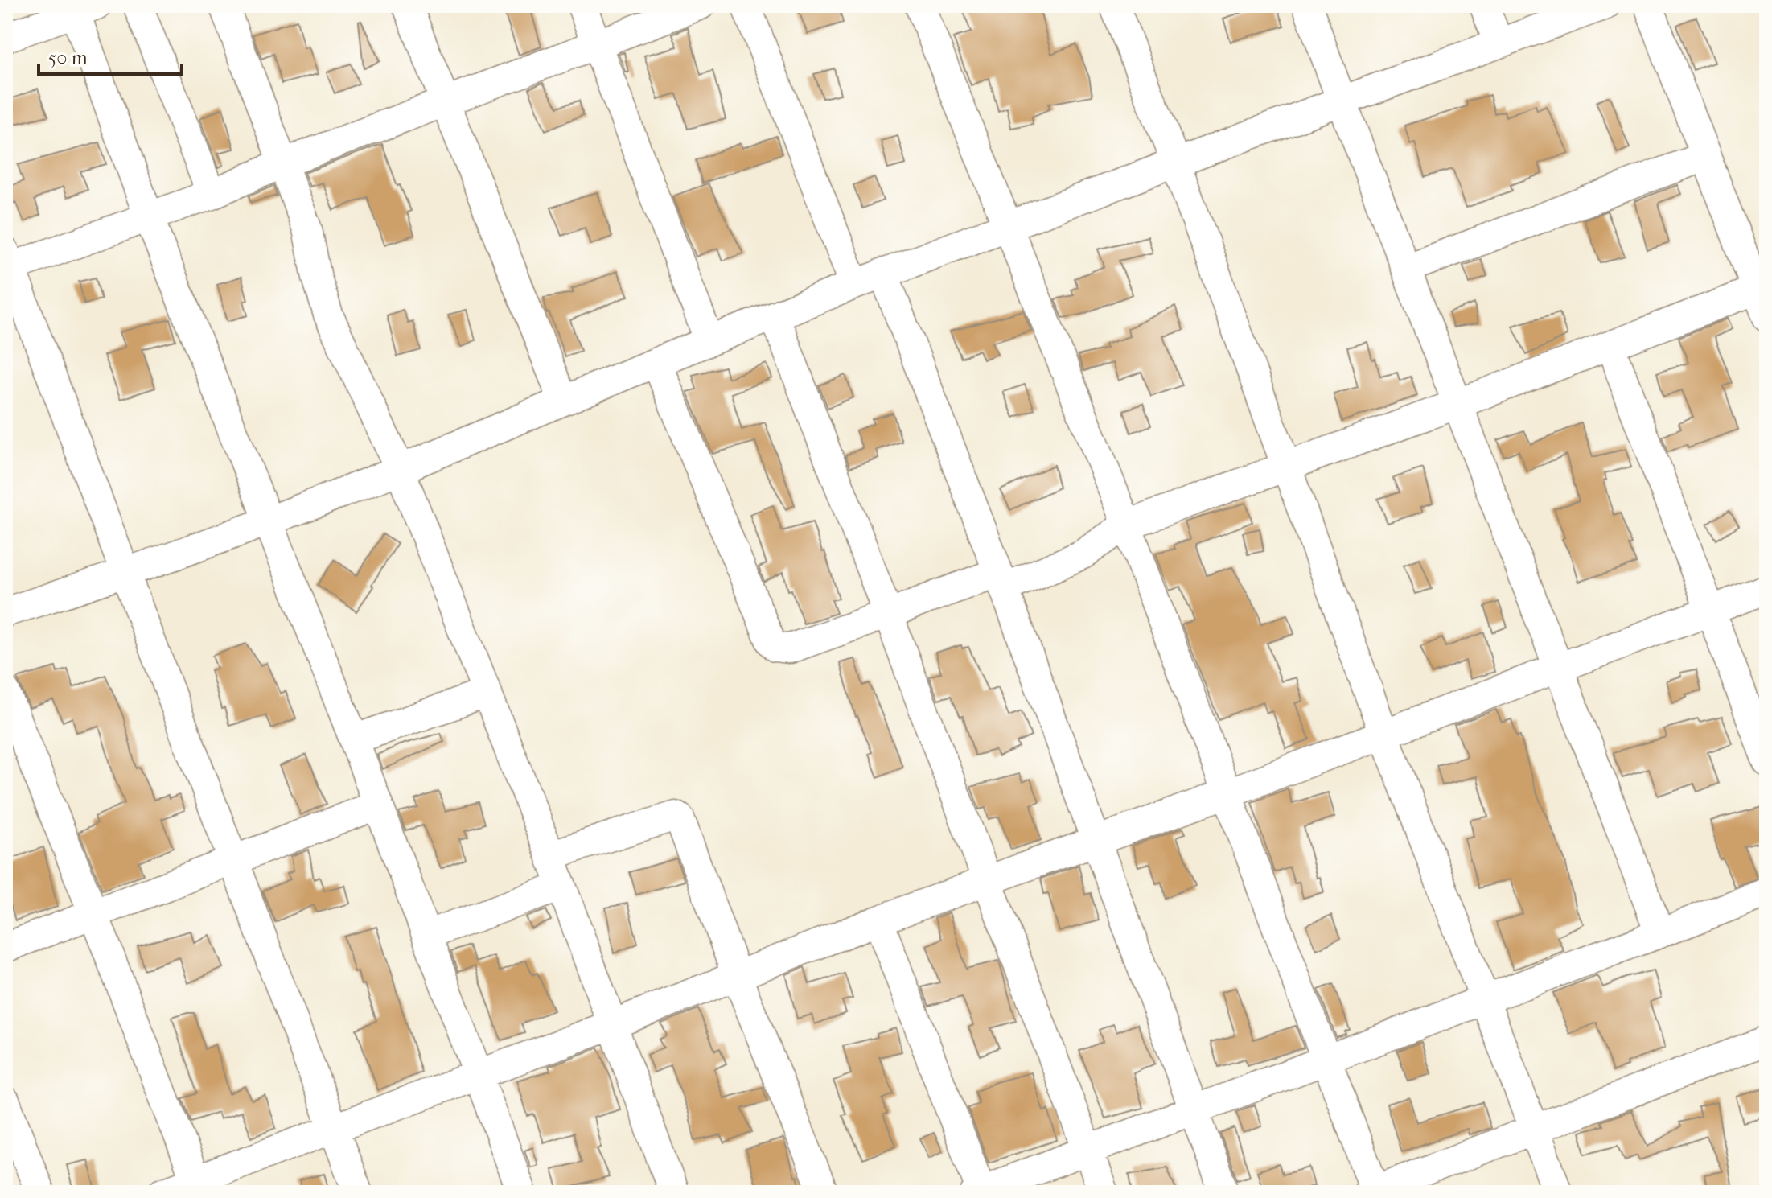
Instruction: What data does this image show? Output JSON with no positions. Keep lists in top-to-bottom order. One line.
{"scale_bar":"50 m"}
